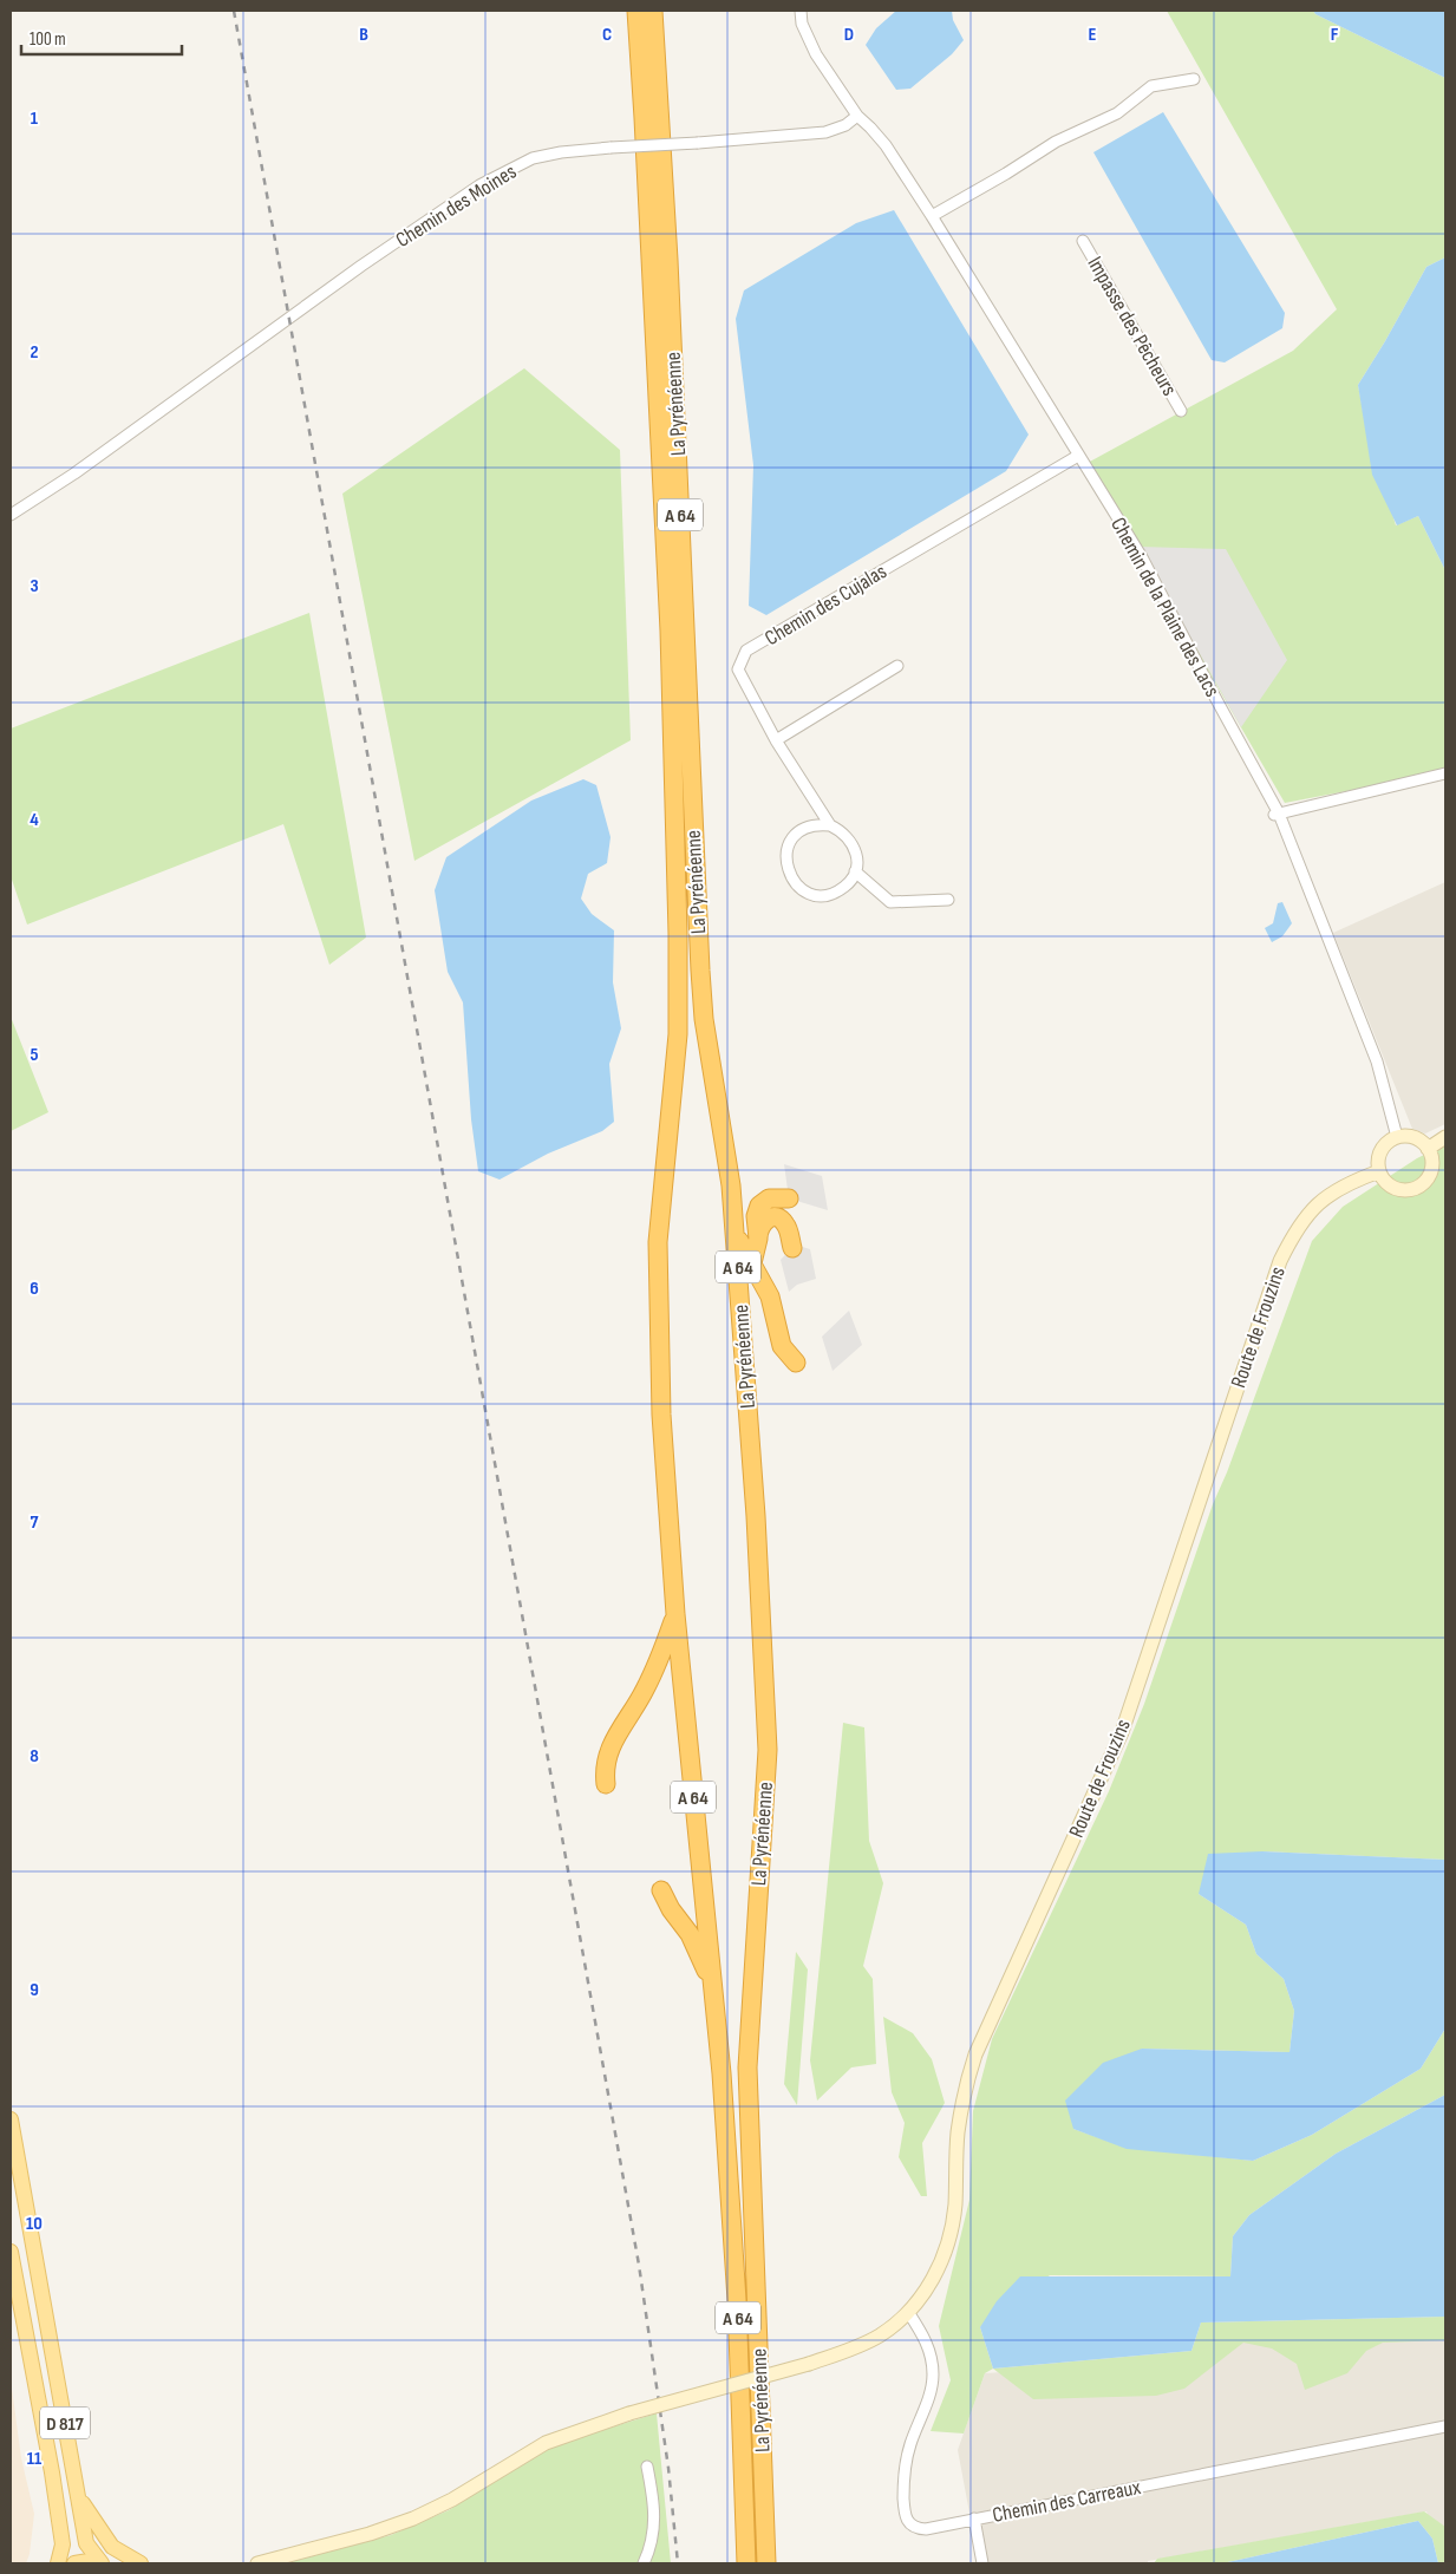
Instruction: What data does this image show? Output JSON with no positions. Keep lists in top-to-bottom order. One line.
{"streets":{"highway":["La Pyrénéenne","A 64"],"main road":["Route de Frouzins","D 817"],"street":["Chemin des Moines","Impasse des Pêcheurs","Chemin des Cujalas","Chemin de la Plaine des Lacs","Chemin des Carreaux"]},"crossings":[["Chemin des Moines","Chemin de la Plaine des Lacs"],["Chemin des Cujalas","Chemin de la Plaine des Lacs"],["Chemin de la Plaine des Lacs","Route de Frouzins"],["Route de Frouzins","Chemin des Carreaux"]],"scale_bar":"100 m","grid":{"columns":["B","C","D","E","F"],"rows":["1","2","3","4","5","6","7","8","9","10","11"]}}
